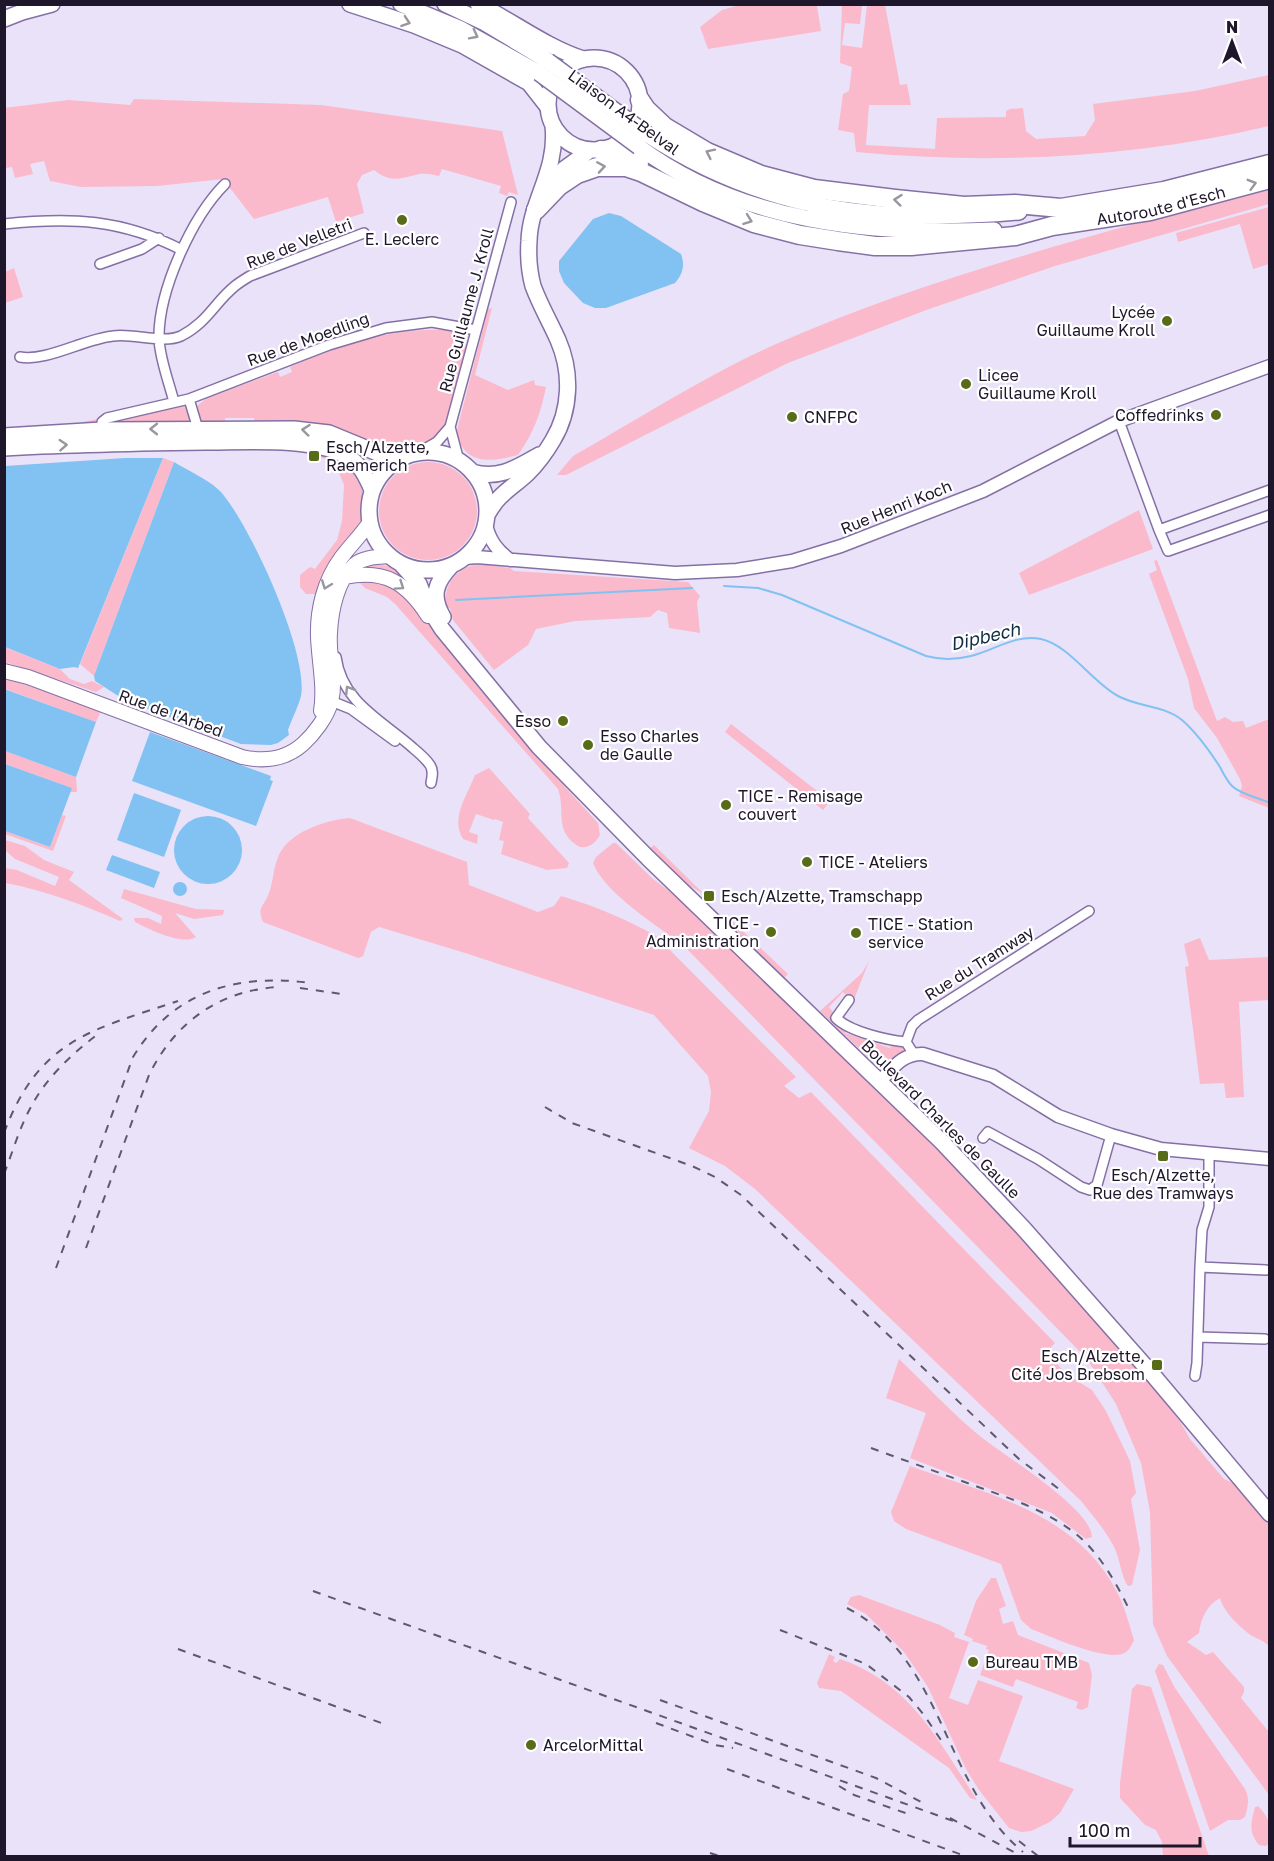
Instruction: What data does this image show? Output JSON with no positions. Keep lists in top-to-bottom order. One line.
{"streets":{"highway":["Autoroute d'Esch"],"main road":["Liaison A4-Belval","Rue de l'Arbed","Boulevard Charles de Gaulle"],"street":["Rue de Velletri","Rue Guillaume J. Kroll","Rue de Moedling","Rue Henri Koch","Rue du Tramway"]},"crossings":[["Liaison A4-Belval","Autoroute d'Esch"],["Rue Guillaume J. Kroll","Rue de Moedling"],["Rue Guillaume J. Kroll","Rue Henri Koch"],["Rue Guillaume J. Kroll","Rue de l'Arbed"],["Rue Guillaume J. Kroll","Boulevard Charles de Gaulle"],["Rue Henri Koch","Rue de l'Arbed"],["Rue Henri Koch","Boulevard Charles de Gaulle"],["Rue de l'Arbed","Boulevard Charles de Gaulle"]],"water":["Dipbech"],"places":{"other":["E. Leclerc","Lycée Guillaume Kroll","Licee Guillaume Kroll","Coffedrinks","CNFPC","Esso","Esso Charles de Gaulle","TICE - Remisage couvert","TICE - Ateliers","TICE - Administration","TICE - Station service","Bureau TMB","ArcelorMittal"],"transit":["Esch/Alzette, Raemerich","Esch/Alzette, Tramschapp","Esch/Alzette, Rue des Tramways","Esch/Alzette, Cité Jos Brebsom"]},"scale_bar":"100 m","north":"top"}
